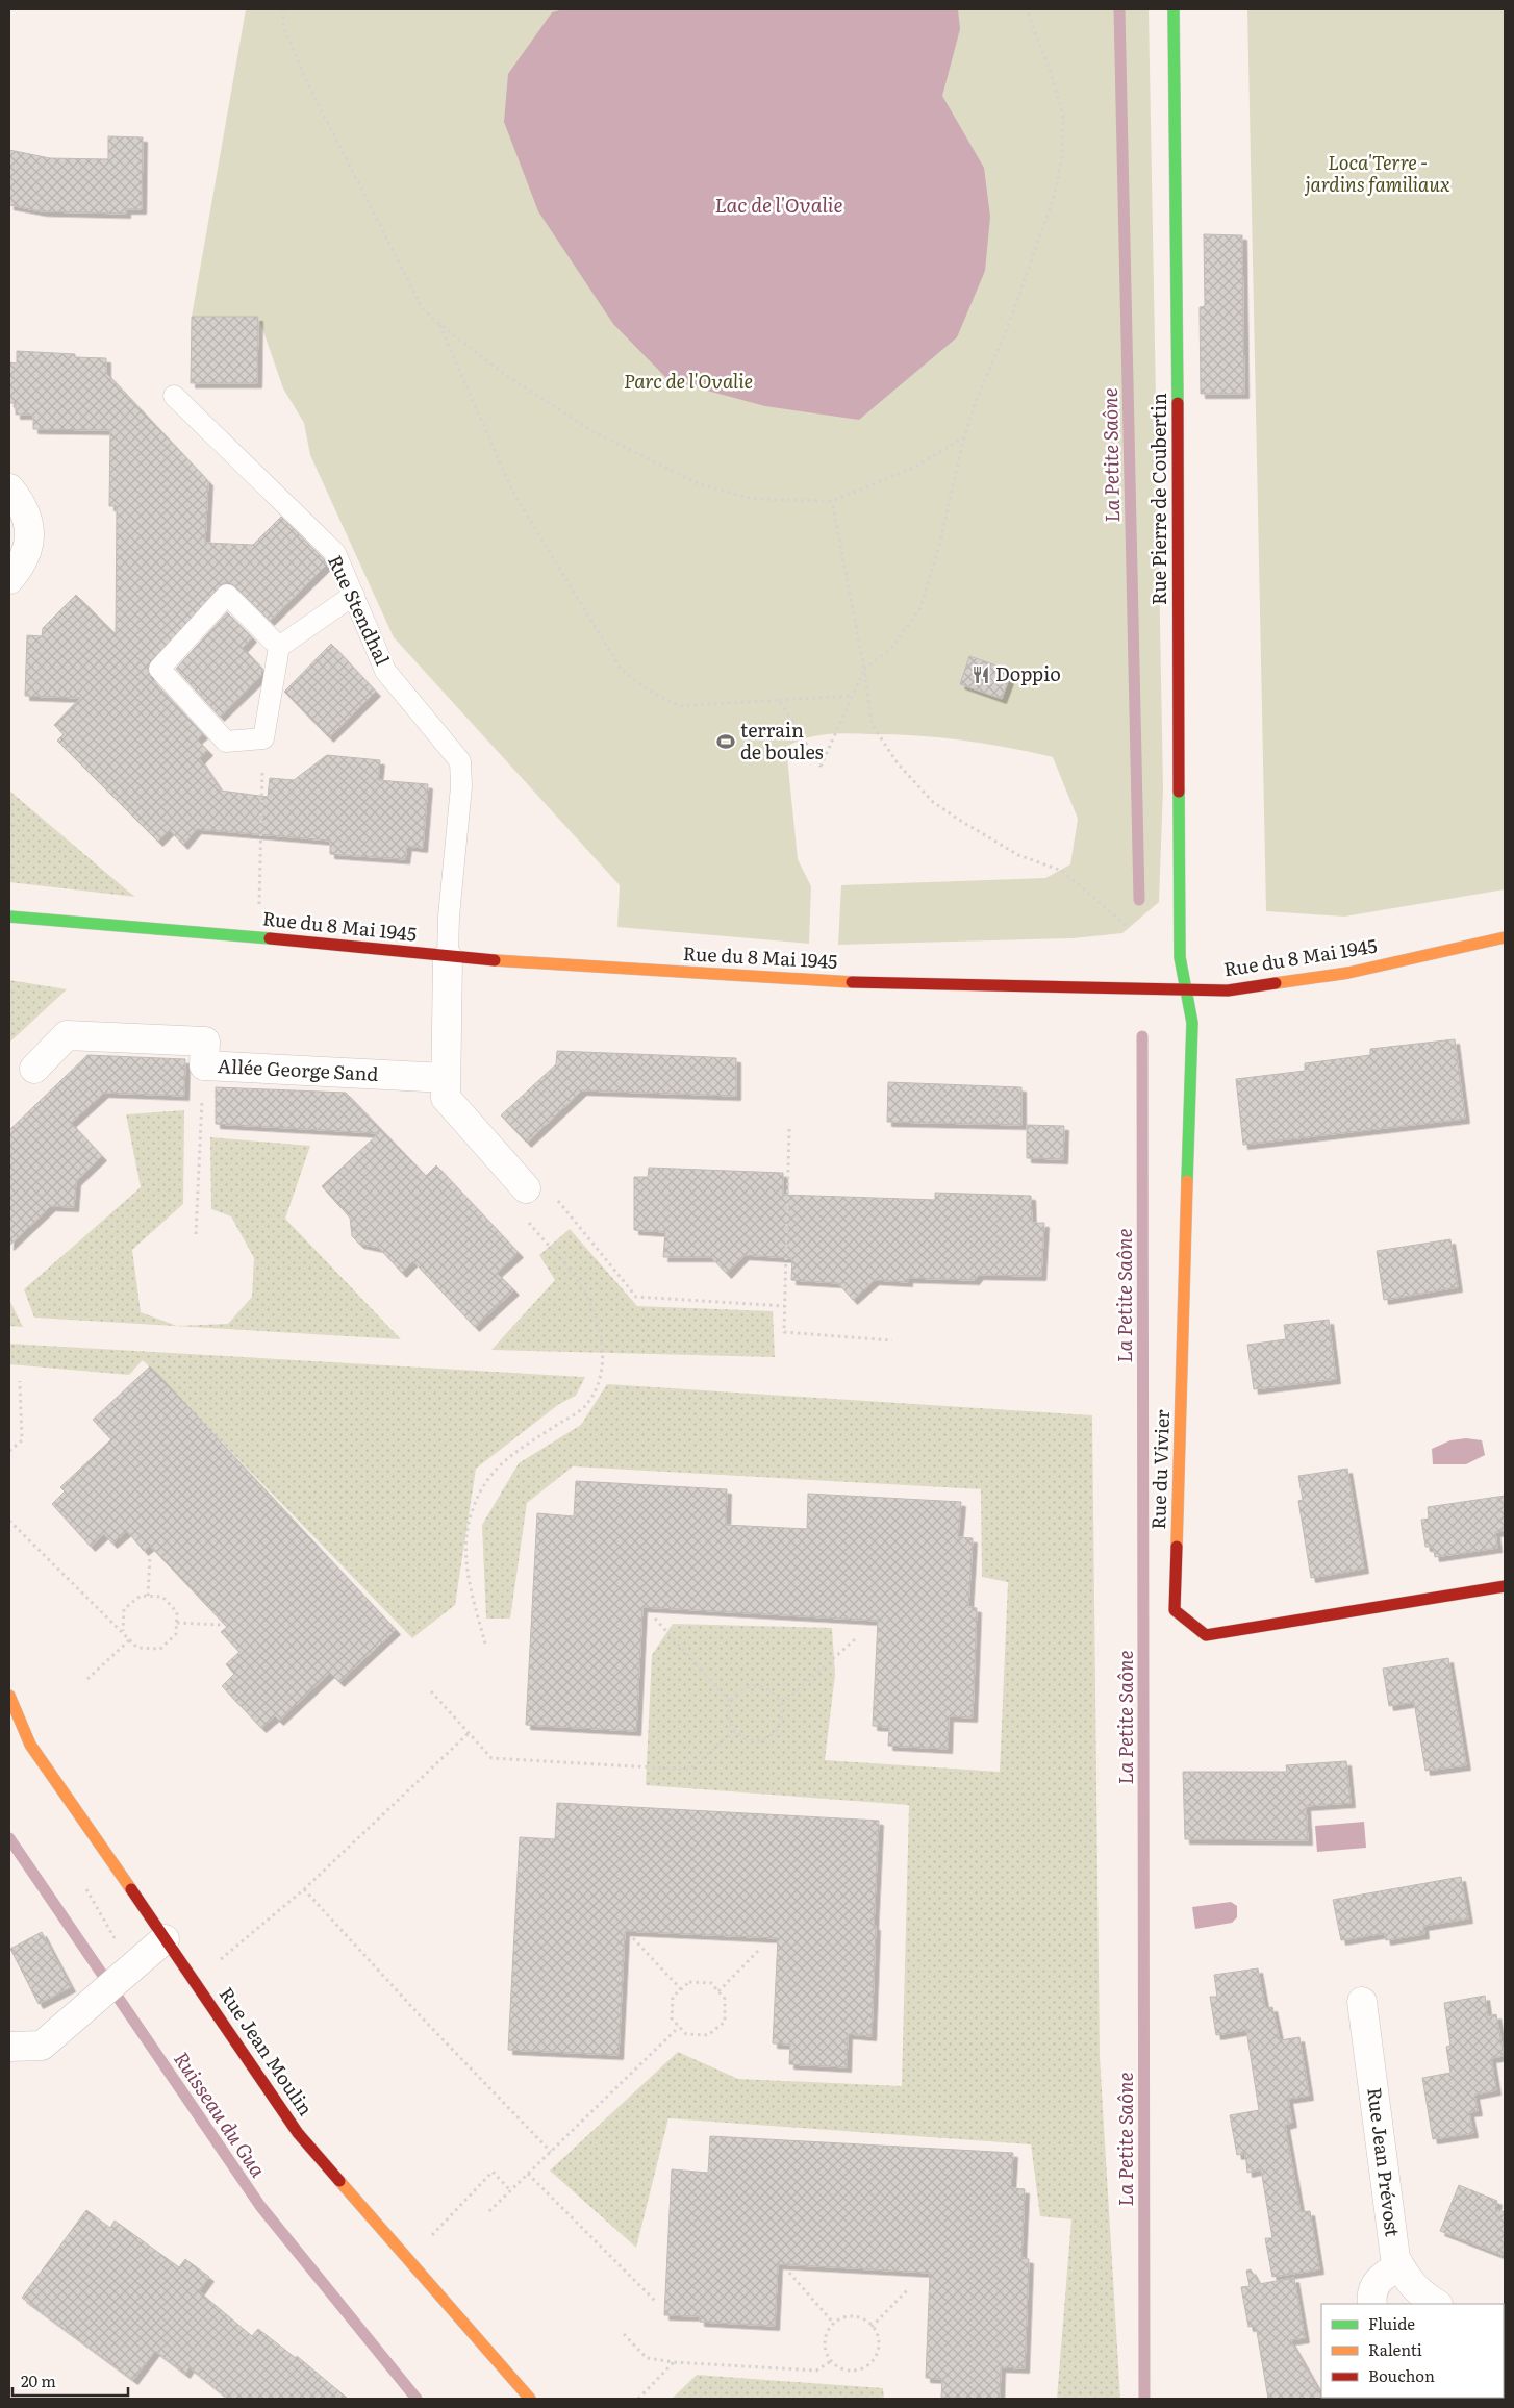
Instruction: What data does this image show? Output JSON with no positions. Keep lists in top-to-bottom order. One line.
{"streets":{"street":["Rue Pierre de Coubertin","Rue du 8 Mai 1945","Allée George Sand","Rue du Vivier","Rue Jean Moulin","Rue Jean Prévost"],"lane":["Rue Stendhal"]},"crossings":[["Rue Pierre de Coubertin","Rue du 8 Mai 1945"],["Rue Pierre de Coubertin","Rue du Vivier"],["Rue Stendhal","Rue du 8 Mai 1945"],["Rue du 8 Mai 1945","Rue du Vivier"]],"water":["Lac de l'Ovalie","La Petite Saône","Ruisseau du Gua"],"parks":["Loca'Terre - jardins familiaux","Parc de l'Ovalie"],"places":{"restaurant":["Doppio"],"sports":["terrain de boules"]},"legend":["Fluide","Ralenti","Bouchon"],"scale_bar":"20 m"}
